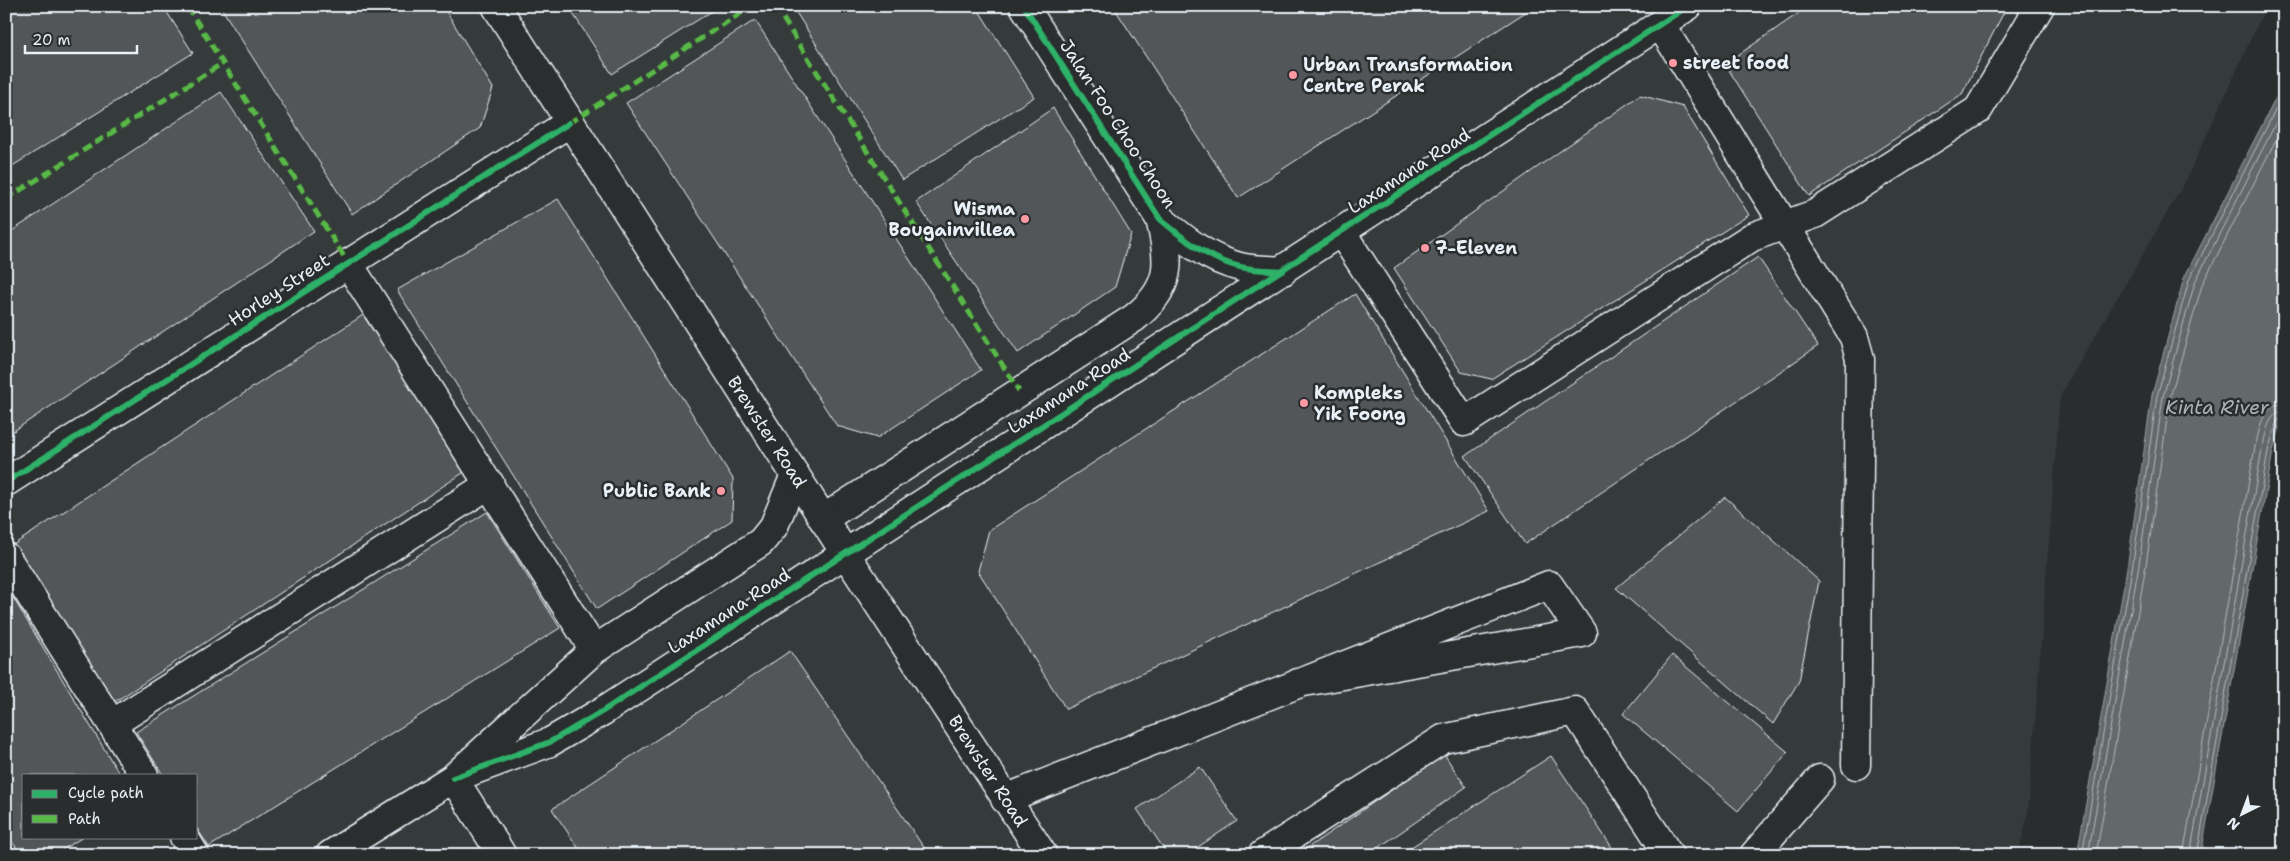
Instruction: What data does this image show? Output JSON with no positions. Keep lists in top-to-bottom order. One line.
{"streets":{"main road":["Jalan Foo Choo Choon","Laxamana Road","Horley Street","Brewster Road"]},"crossings":[["Jalan Foo Choo Choon","Laxamana Road"],["Laxamana Road","Brewster Road"],["Horley Street","Brewster Road"]],"water":["Kinta River"],"places":["street food","Urban Transformation Centre Perak","Wisma Bougainvillea","7-Eleven","Kompleks Yik Foong","Public Bank"],"legend":["Cycle path","Path"],"scale_bar":"20 m","north":"bottom left"}
